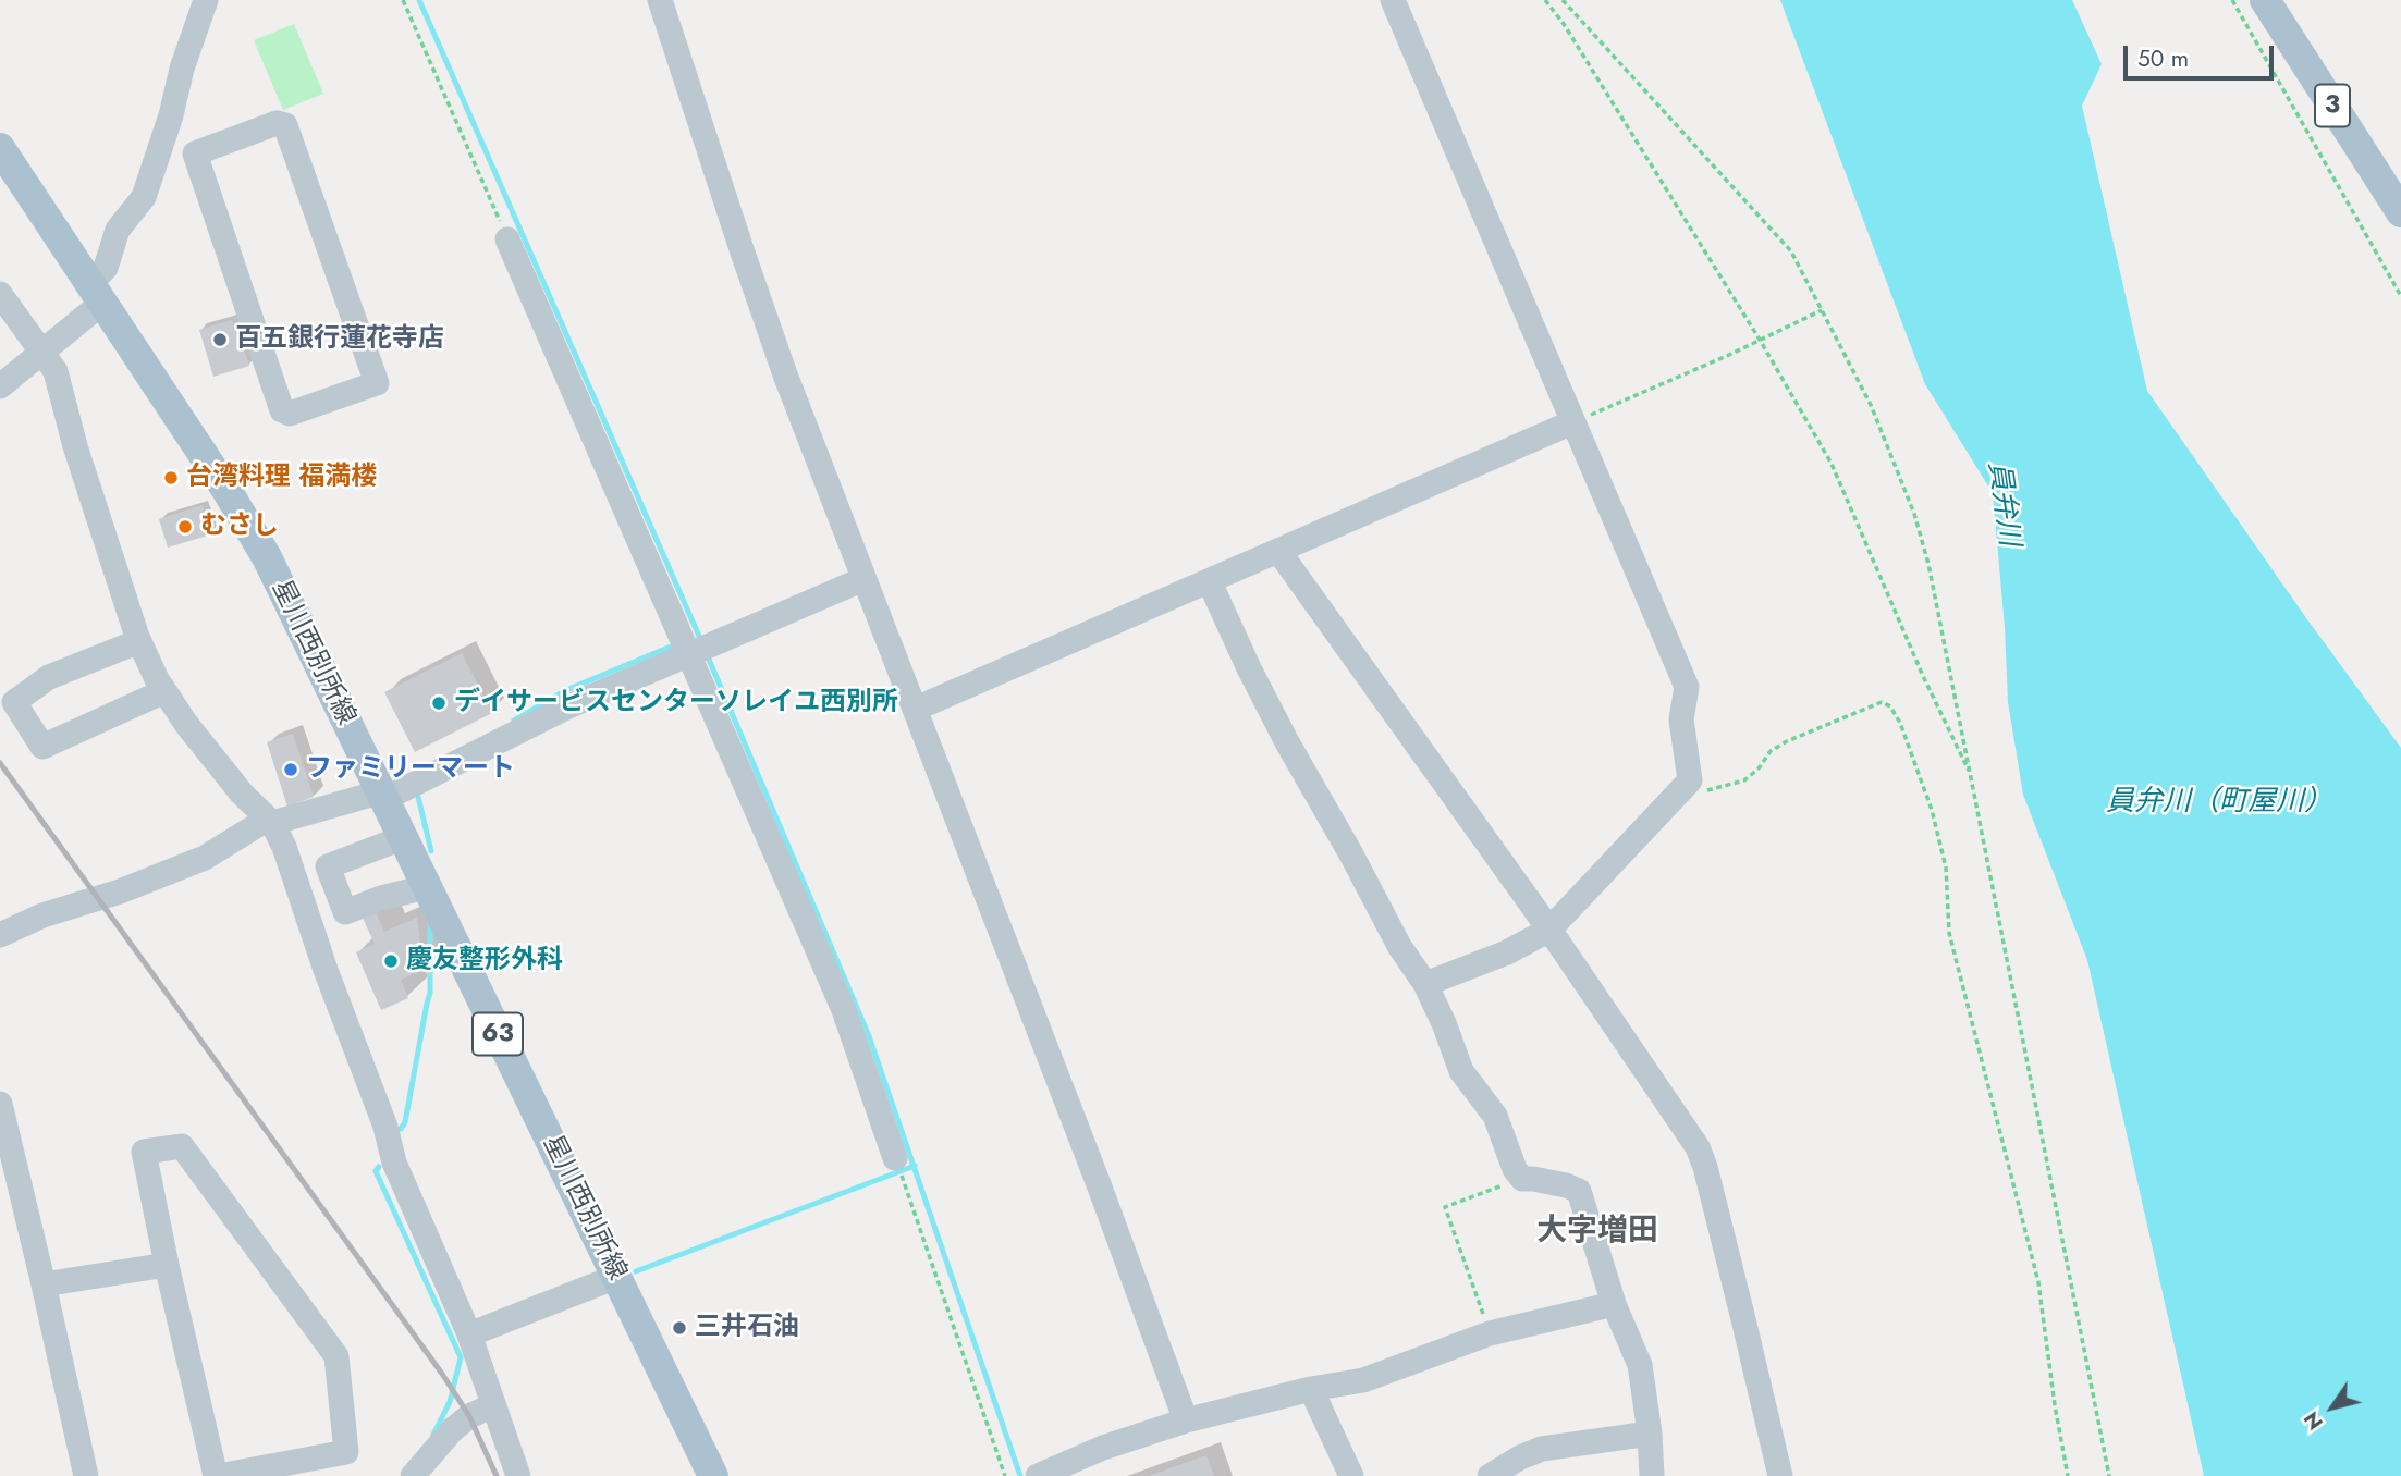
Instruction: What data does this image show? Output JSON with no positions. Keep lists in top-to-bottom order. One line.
{"streets":{"main road":["3","星川西別所線","63"]},"districts":["大字増田"],"water":["員弁川","員弁川（町屋川）"],"places":["百五銀行蓮花寺店","台湾料理 福満楼","むさし","デイサービスセンターソレイユ西別所","ファミリーマート","慶友整形外科","三井石油"],"scale_bar":"50 m","north":"bottom left"}
